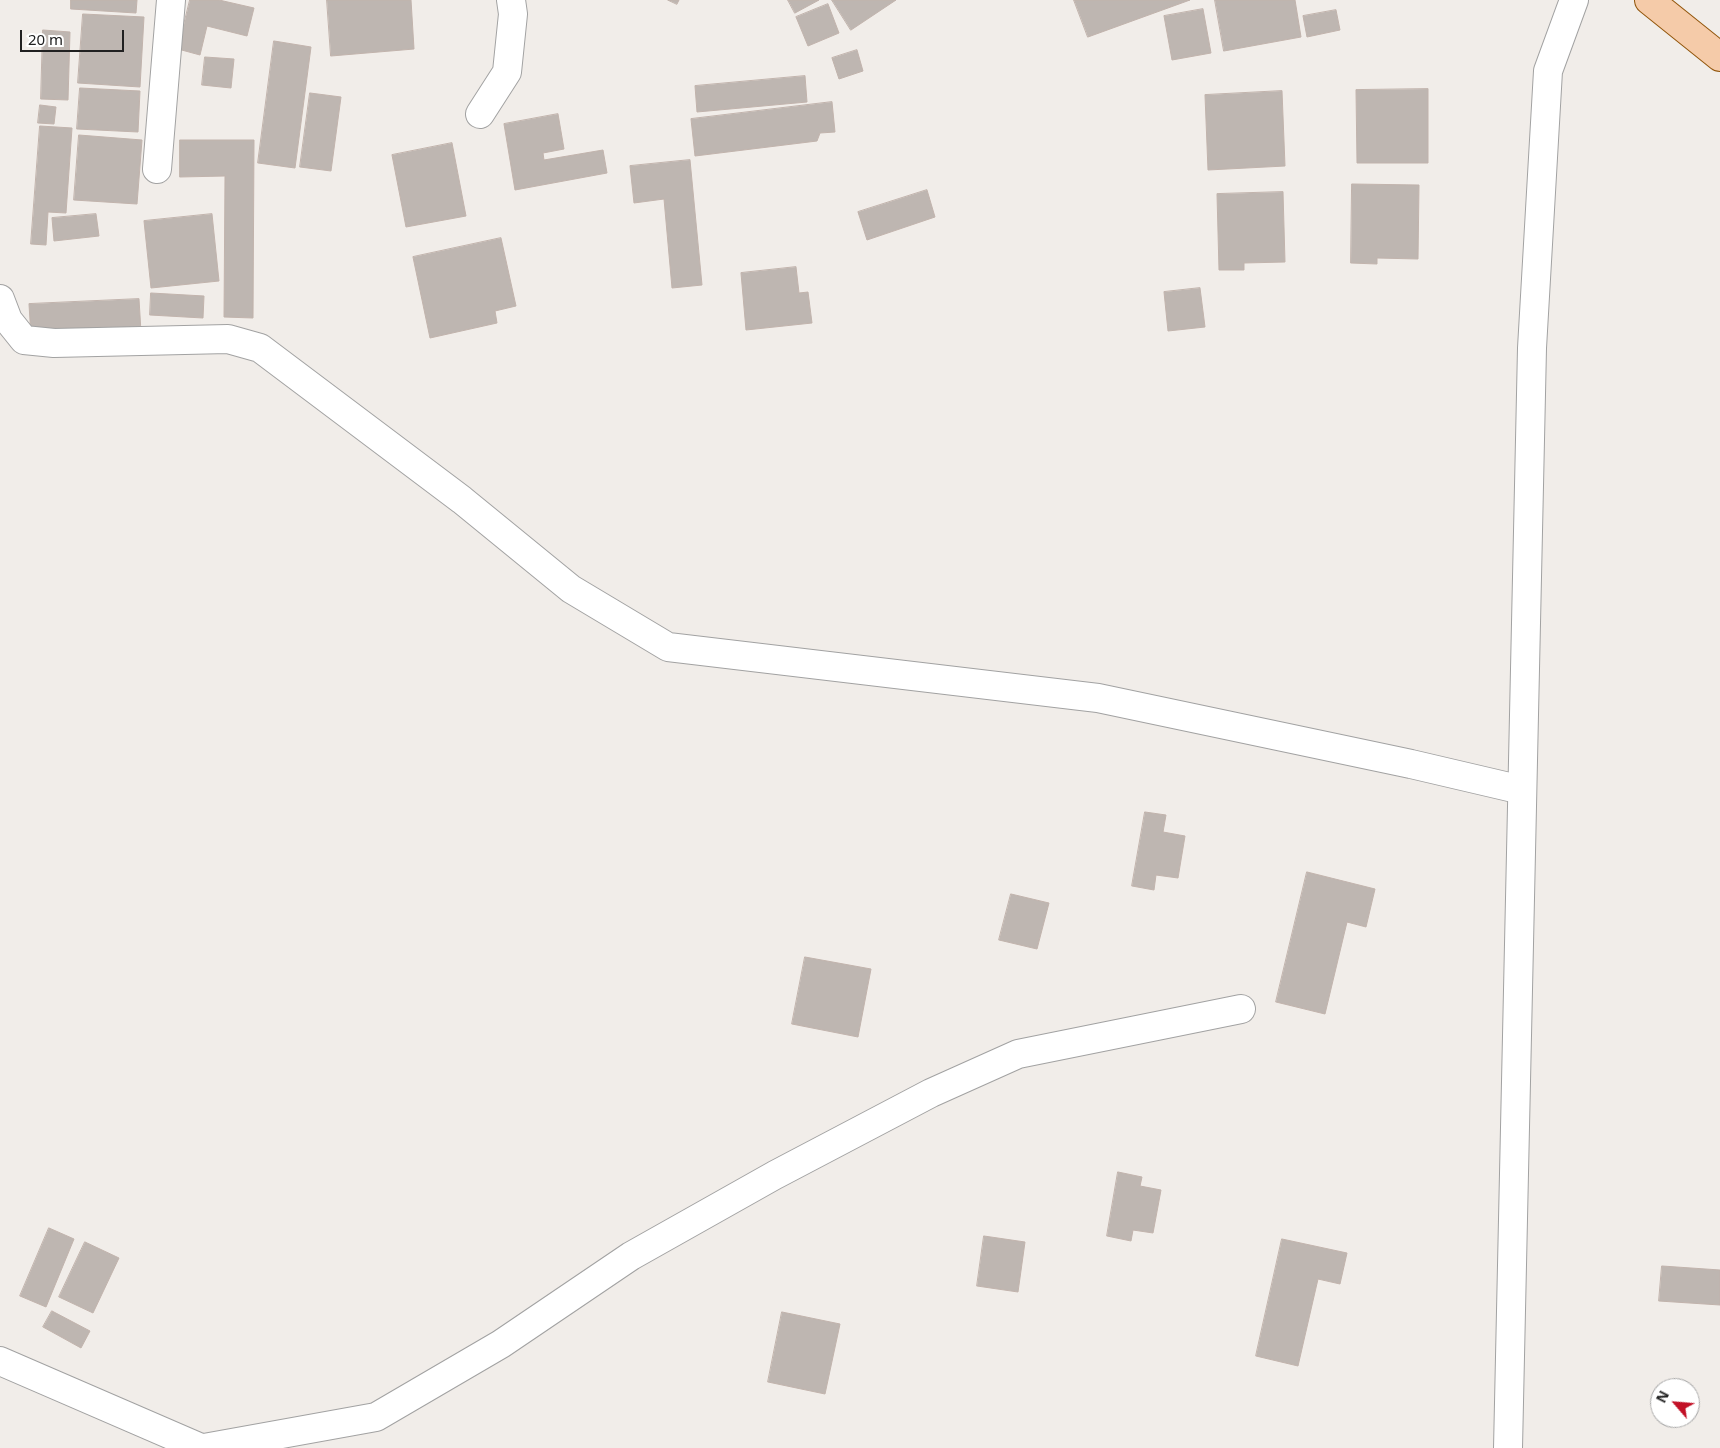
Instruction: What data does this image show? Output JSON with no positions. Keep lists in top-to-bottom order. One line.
{"scale_bar":"20 m","north":"top left"}
